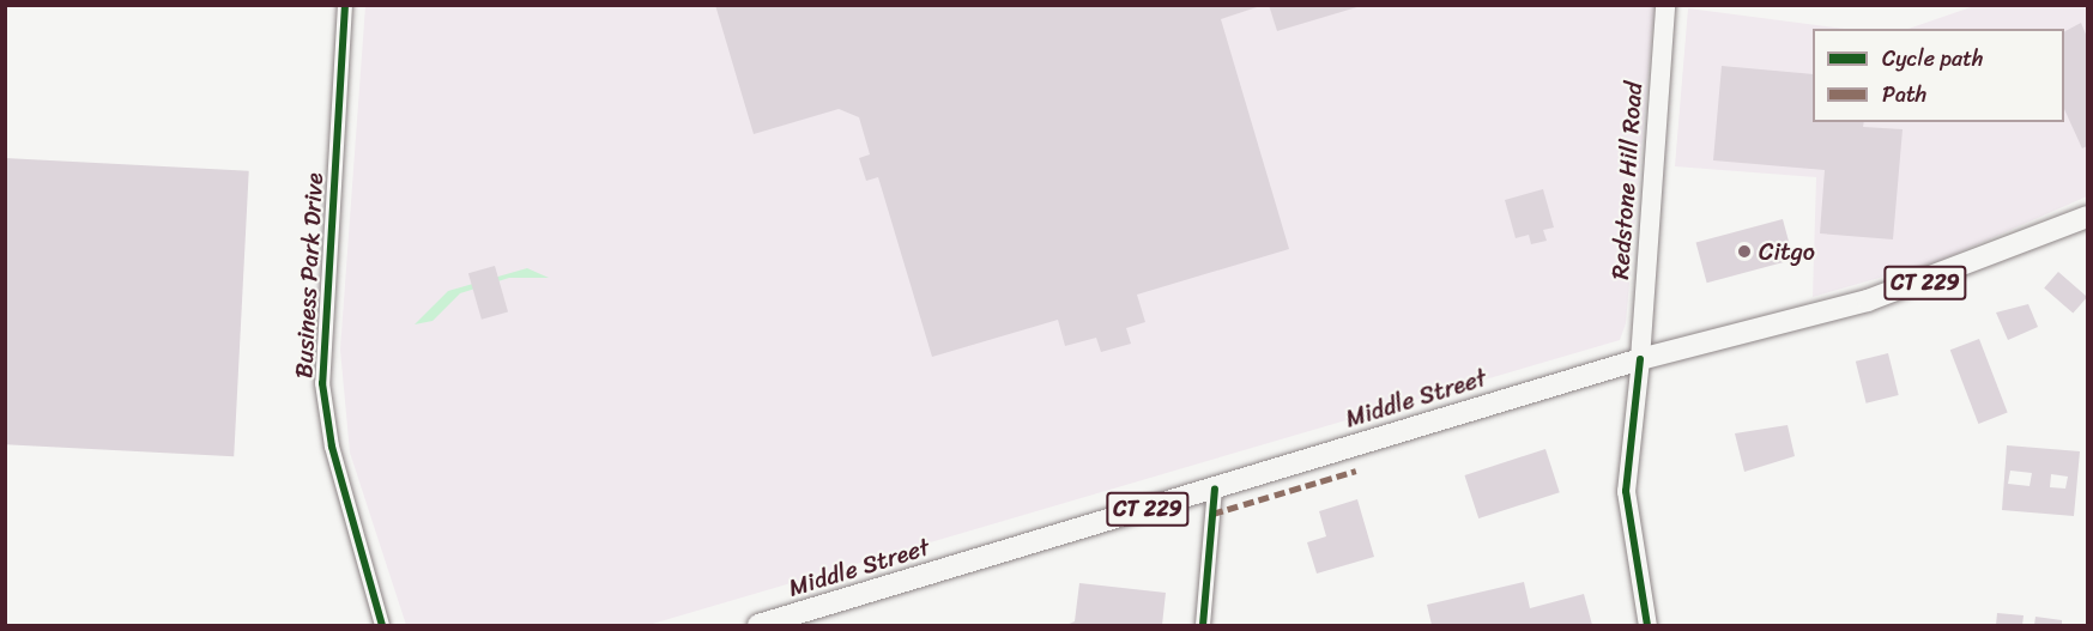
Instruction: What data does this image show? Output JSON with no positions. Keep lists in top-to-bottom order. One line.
{"streets":{"main road":["Redstone Hill Road","CT 229","Middle Street"],"street":["Business Park Drive"]},"crossings":[["Redstone Hill Road","Middle Street"]],"places":["Citgo"],"legend":["Cycle path","Path"]}
